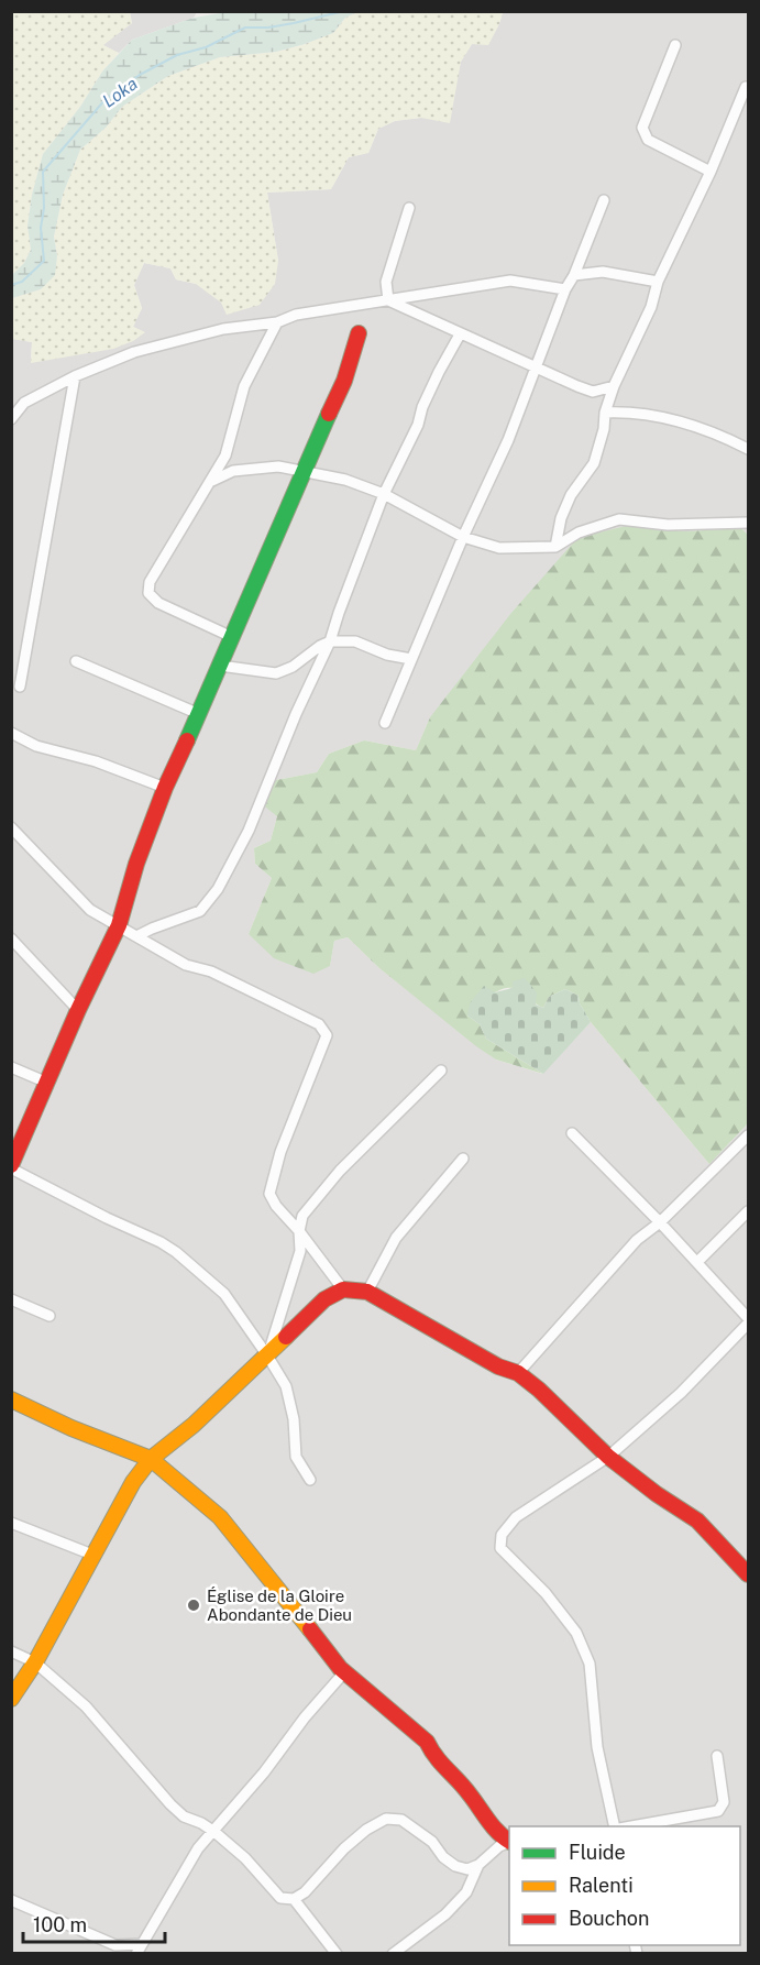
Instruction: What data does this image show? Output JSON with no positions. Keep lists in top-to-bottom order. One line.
{"water":["Loka"],"places":["Église de la Gloire Abondante de Dieu"],"legend":["Fluide","Ralenti","Bouchon"],"scale_bar":"100 m"}
